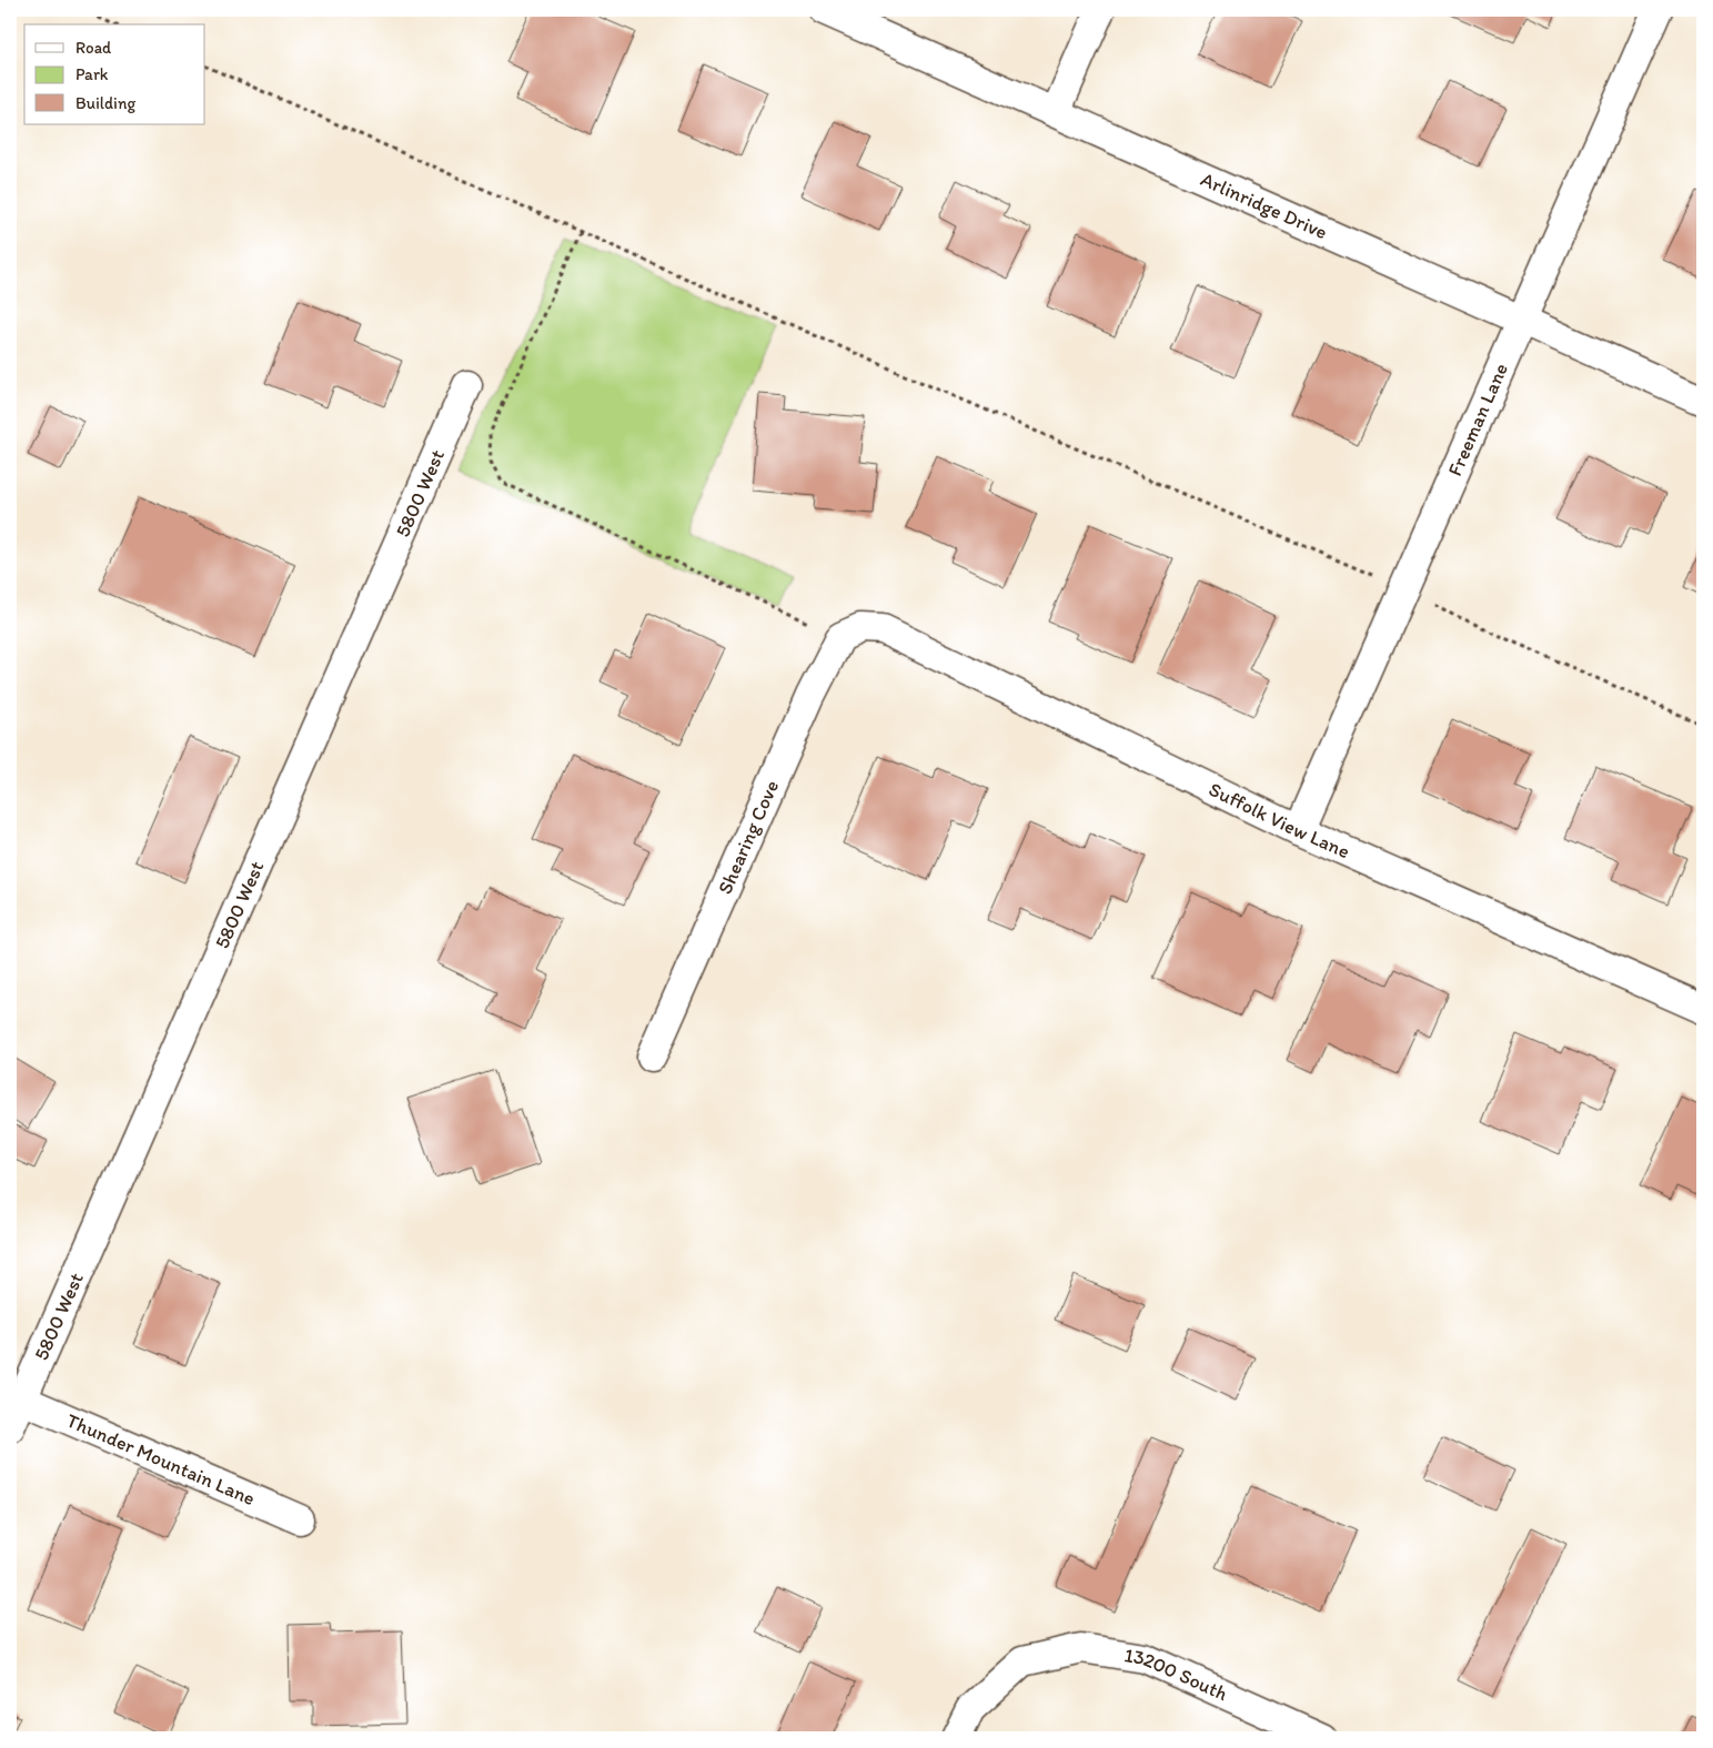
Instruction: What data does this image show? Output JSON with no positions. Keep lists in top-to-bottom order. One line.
{"streets":{"street":["Arlinridge Drive","Freeman Lane","5800 West","Suffolk View Lane","Shearing Cove","Thunder Mountain Lane","13200 South"]},"crossings":[["Arlinridge Drive","Freeman Lane"],["Freeman Lane","Suffolk View Lane"],["5800 West","Thunder Mountain Lane"],["Suffolk View Lane","Shearing Cove"]],"legend":["Road","Park","Building"]}
